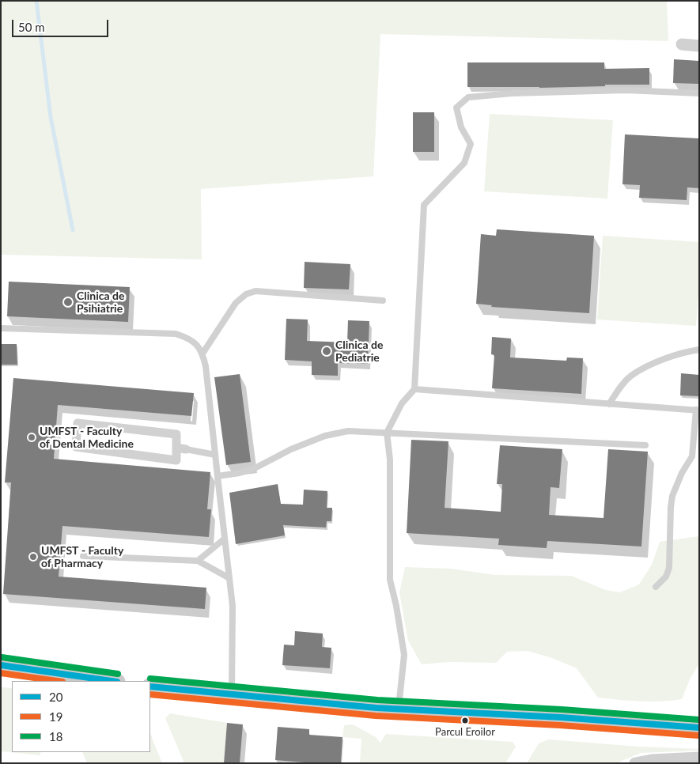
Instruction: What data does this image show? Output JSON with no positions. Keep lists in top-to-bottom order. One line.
{"places":["Clinica de Psihiatrie","Clinica de Pediatrie","UMFST - Faculty of Dental Medicine","UMFST - Faculty of Pharmacy","Parcul Eroilor"],"lines":["transit line 18","transit line 20","transit line 19"],"legend":["20","19","18"],"scale_bar":"50 m"}
